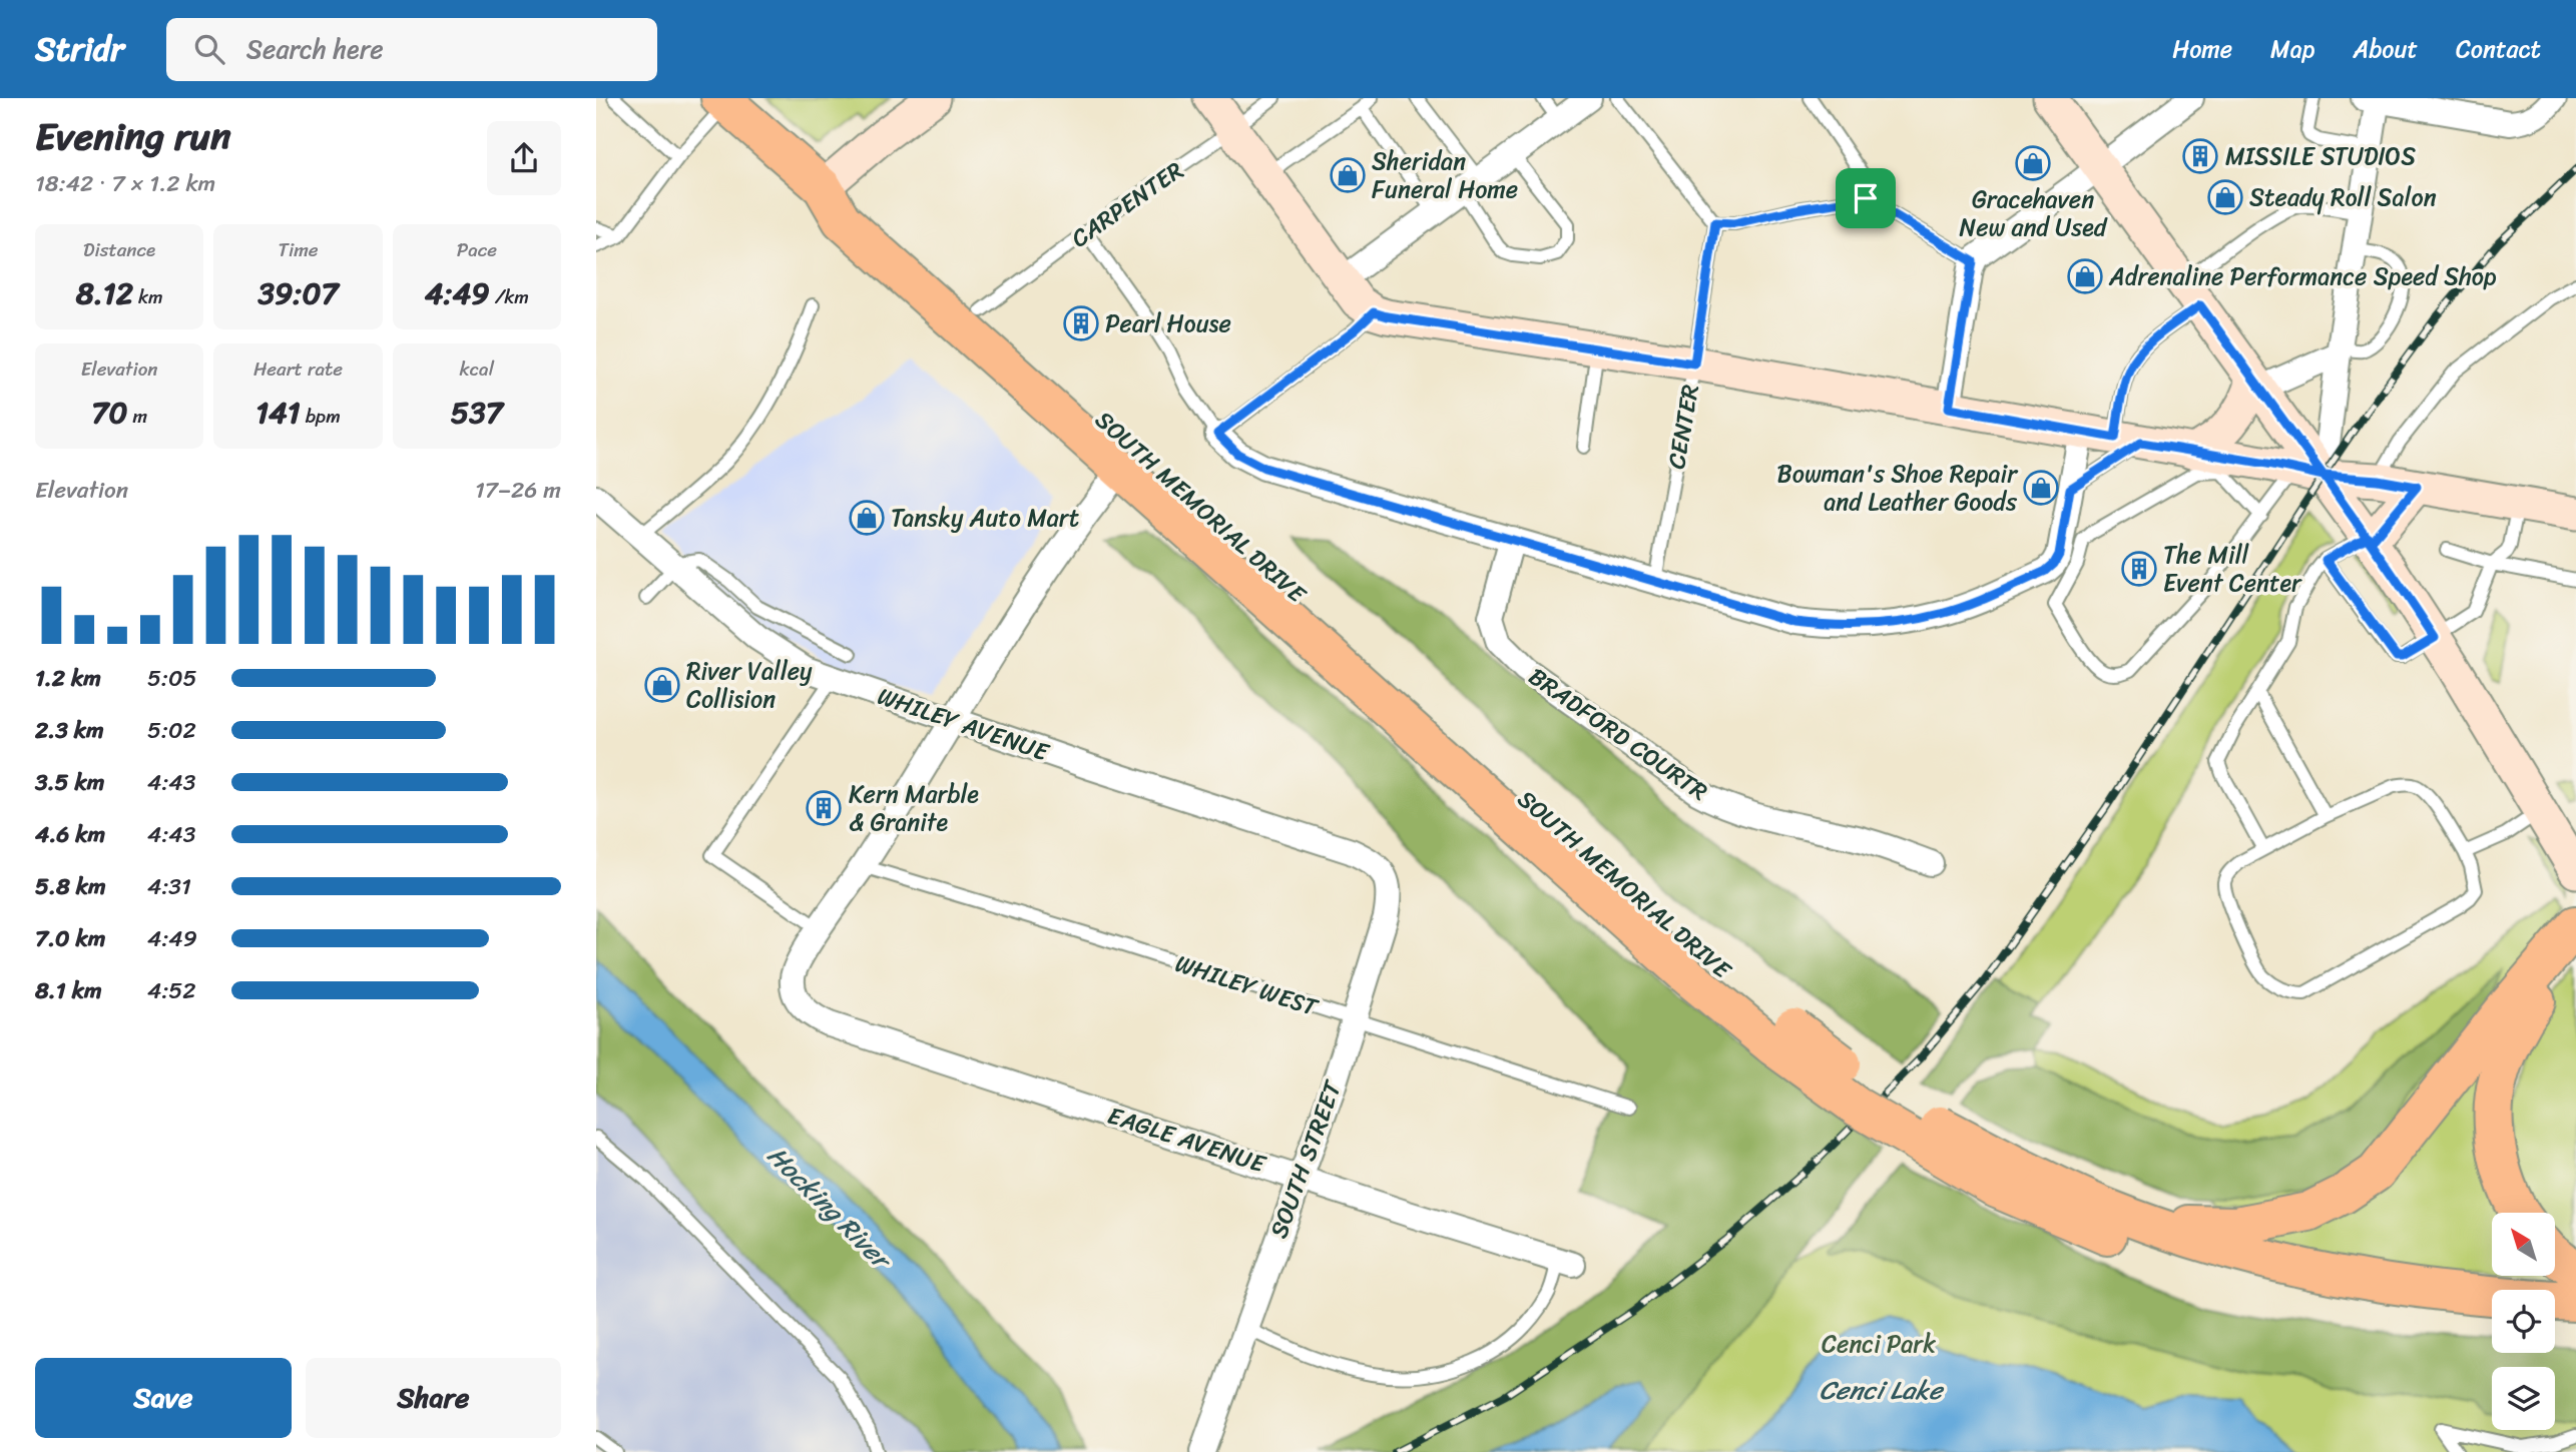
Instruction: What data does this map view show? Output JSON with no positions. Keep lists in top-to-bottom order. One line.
{"streets":{"highway":["SOUTH MEMORIAL DRIVE"],"street":["WHILEY AVENUE","BRADFORD COURTR","EAGLE AVENUE","SOUTH STREET"],"lane":["CARPENTER","CENTER","WHILEY WEST"]},"crossings":[["CARPENTER","SOUTH MEMORIAL DRIVE"],["WHILEY AVENUE","SOUTH STREET"],["WHILEY WEST","SOUTH STREET"],["EAGLE AVENUE","SOUTH STREET"]],"water":["Hocking River","Cenci Lake"],"parks":["Cenci Park"],"places":{"building":["MISSILE STUDIOS","Pearl House","The Mill Event Center","Kern Marble & Granite"],"shop":["Gracehaven New and Used","Sheridan Funeral Home","Steady Roll Salon","Adrenaline Performance Speed Shop","Bowman's Shoe Repair and Leather Goods","Tansky Auto Mart","River Valley Collision"]},"north":"top left","page":{"header":"Stridr","search":"Search here","nav":["Home","Map","About","Contact"],"heading":["Evening run","18:42 · 7 × 1.2 km"],"stats":[["Distance","8.12 km"],["Time","39:07"],["Pace","4:49 /km"],["Elevation","70 m"],["Heart rate","141 bpm"],["kcal","537"]],"chart":["Elevation","17–26 m"],"list":[{"name":"1.2 km","note":"5:05"},{"name":"2.3 km","note":"5:02"},{"name":"3.5 km","note":"4:43"},{"name":"4.6 km","note":"4:43"},{"name":"5.8 km","note":"4:31"},{"name":"7.0 km","note":"4:49"},{"name":"8.1 km","note":"4:52"}],"buttons":["Save","Share"]}}
